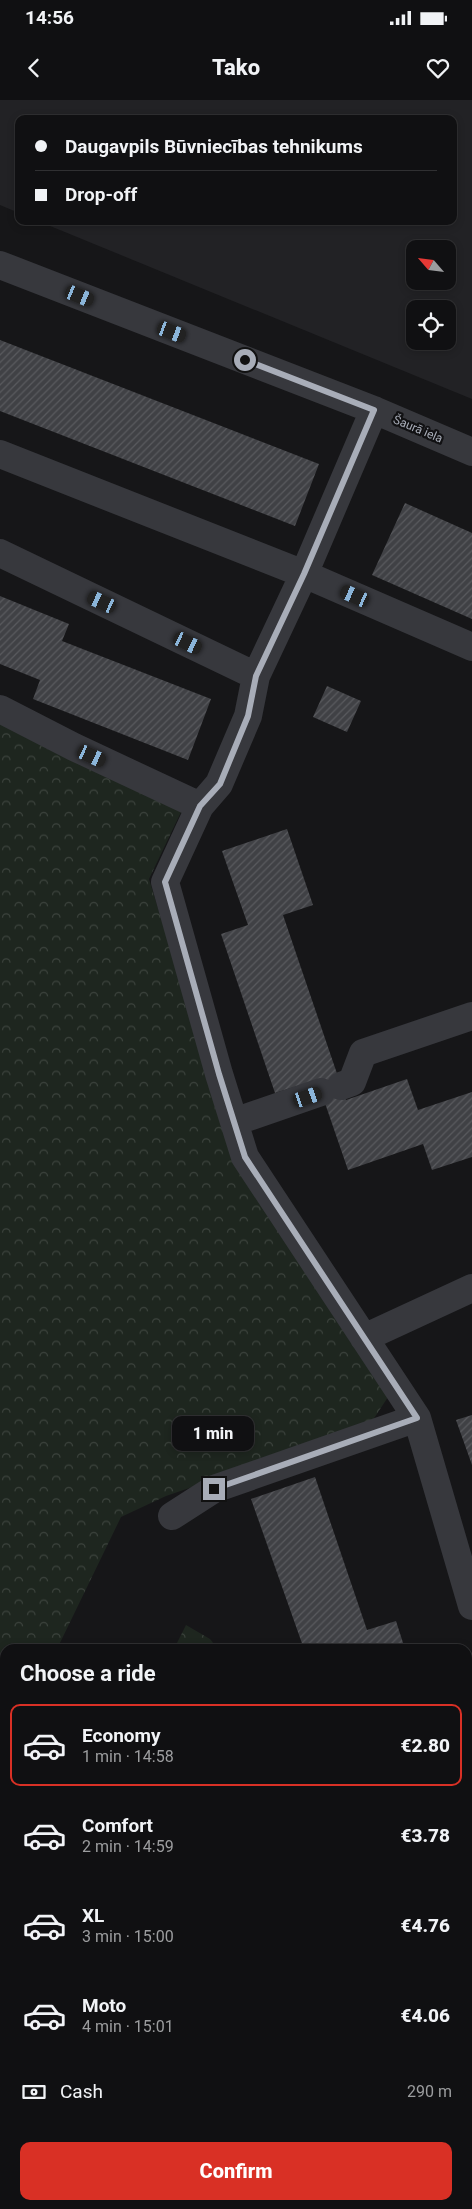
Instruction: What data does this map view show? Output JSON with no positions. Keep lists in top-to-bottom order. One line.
{"streets":{"street":["Šaurā iela"]},"north":"top left","page":{"status":"14:56","header":"Tako","banner":["Daugavpils Būvniecības tehnikums","Drop-off"],"bubble":"1 min","heading":"Choose a ride","list":[{"name":"Economy","note":"1 min · 14:58","value":"€2.80"},{"name":"Comfort","note":"2 min · 14:59","value":"€3.78"},{"name":"XL","note":"3 min · 15:00","value":"€4.76"},{"name":"Moto","note":"4 min · 15:01","value":"€4.06"}],"pay":["Cash","290 m"],"buttons":"Confirm"}}
